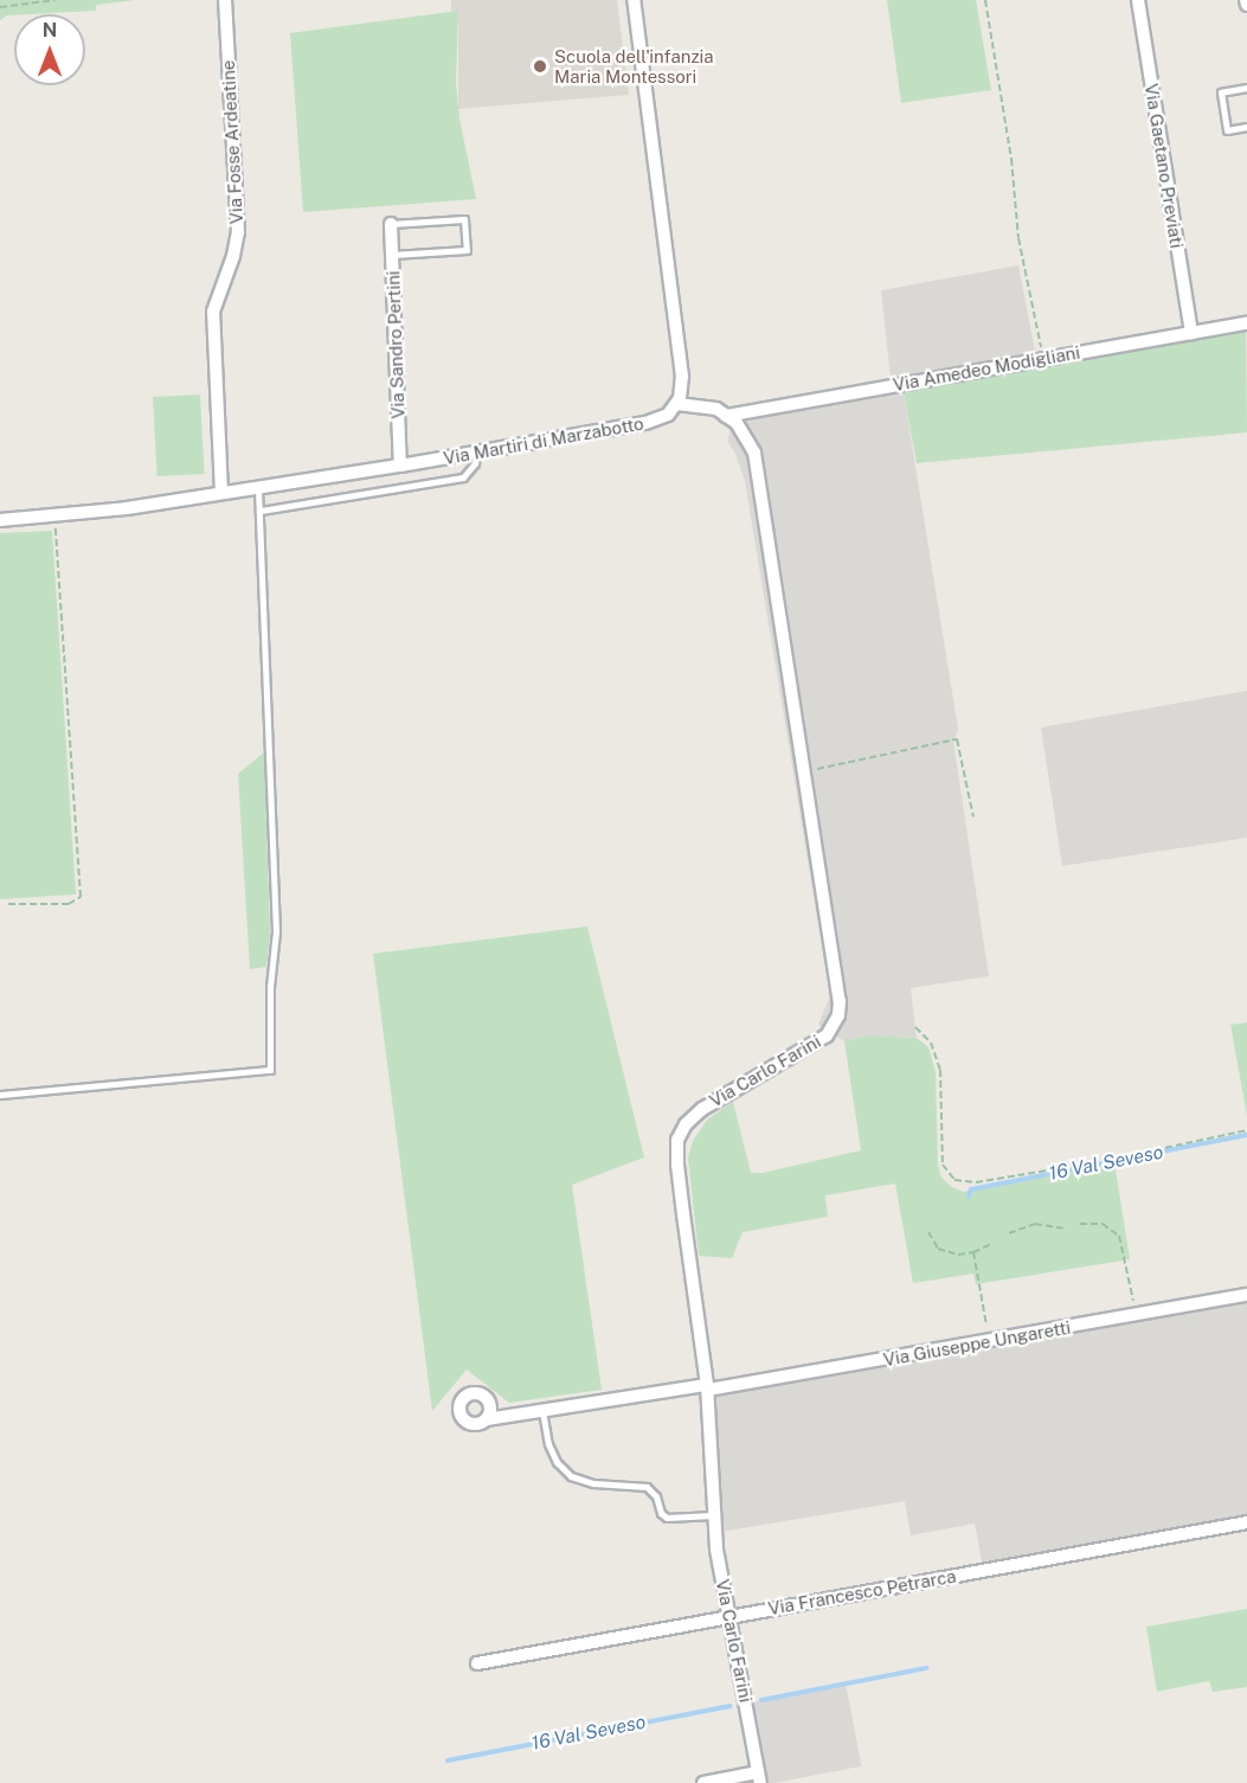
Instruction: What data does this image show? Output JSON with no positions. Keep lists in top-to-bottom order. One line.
{"streets":{"street":["Via Fosse Ardeatine","Via Gaetano Previati","Via Sandro Pertini","Via Amedeo Modigliani","Via Martiri di Marzabotto","Via Carlo Farini","Via Giuseppe Ungaretti","Via Francesco Petrarca"]},"crossings":[["Via Fosse Ardeatine","Via Martiri di Marzabotto"],["Via Gaetano Previati","Via Amedeo Modigliani"],["Via Sandro Pertini","Via Martiri di Marzabotto"],["Via Amedeo Modigliani","Via Carlo Farini"],["Via Martiri di Marzabotto","Via Carlo Farini"],["Via Carlo Farini","Via Giuseppe Ungaretti"],["Via Carlo Farini","Via Francesco Petrarca"]],"water":["16 Val Seveso"],"places":["Scuola dell'infanzia Maria Montessori"],"north":"top"}
